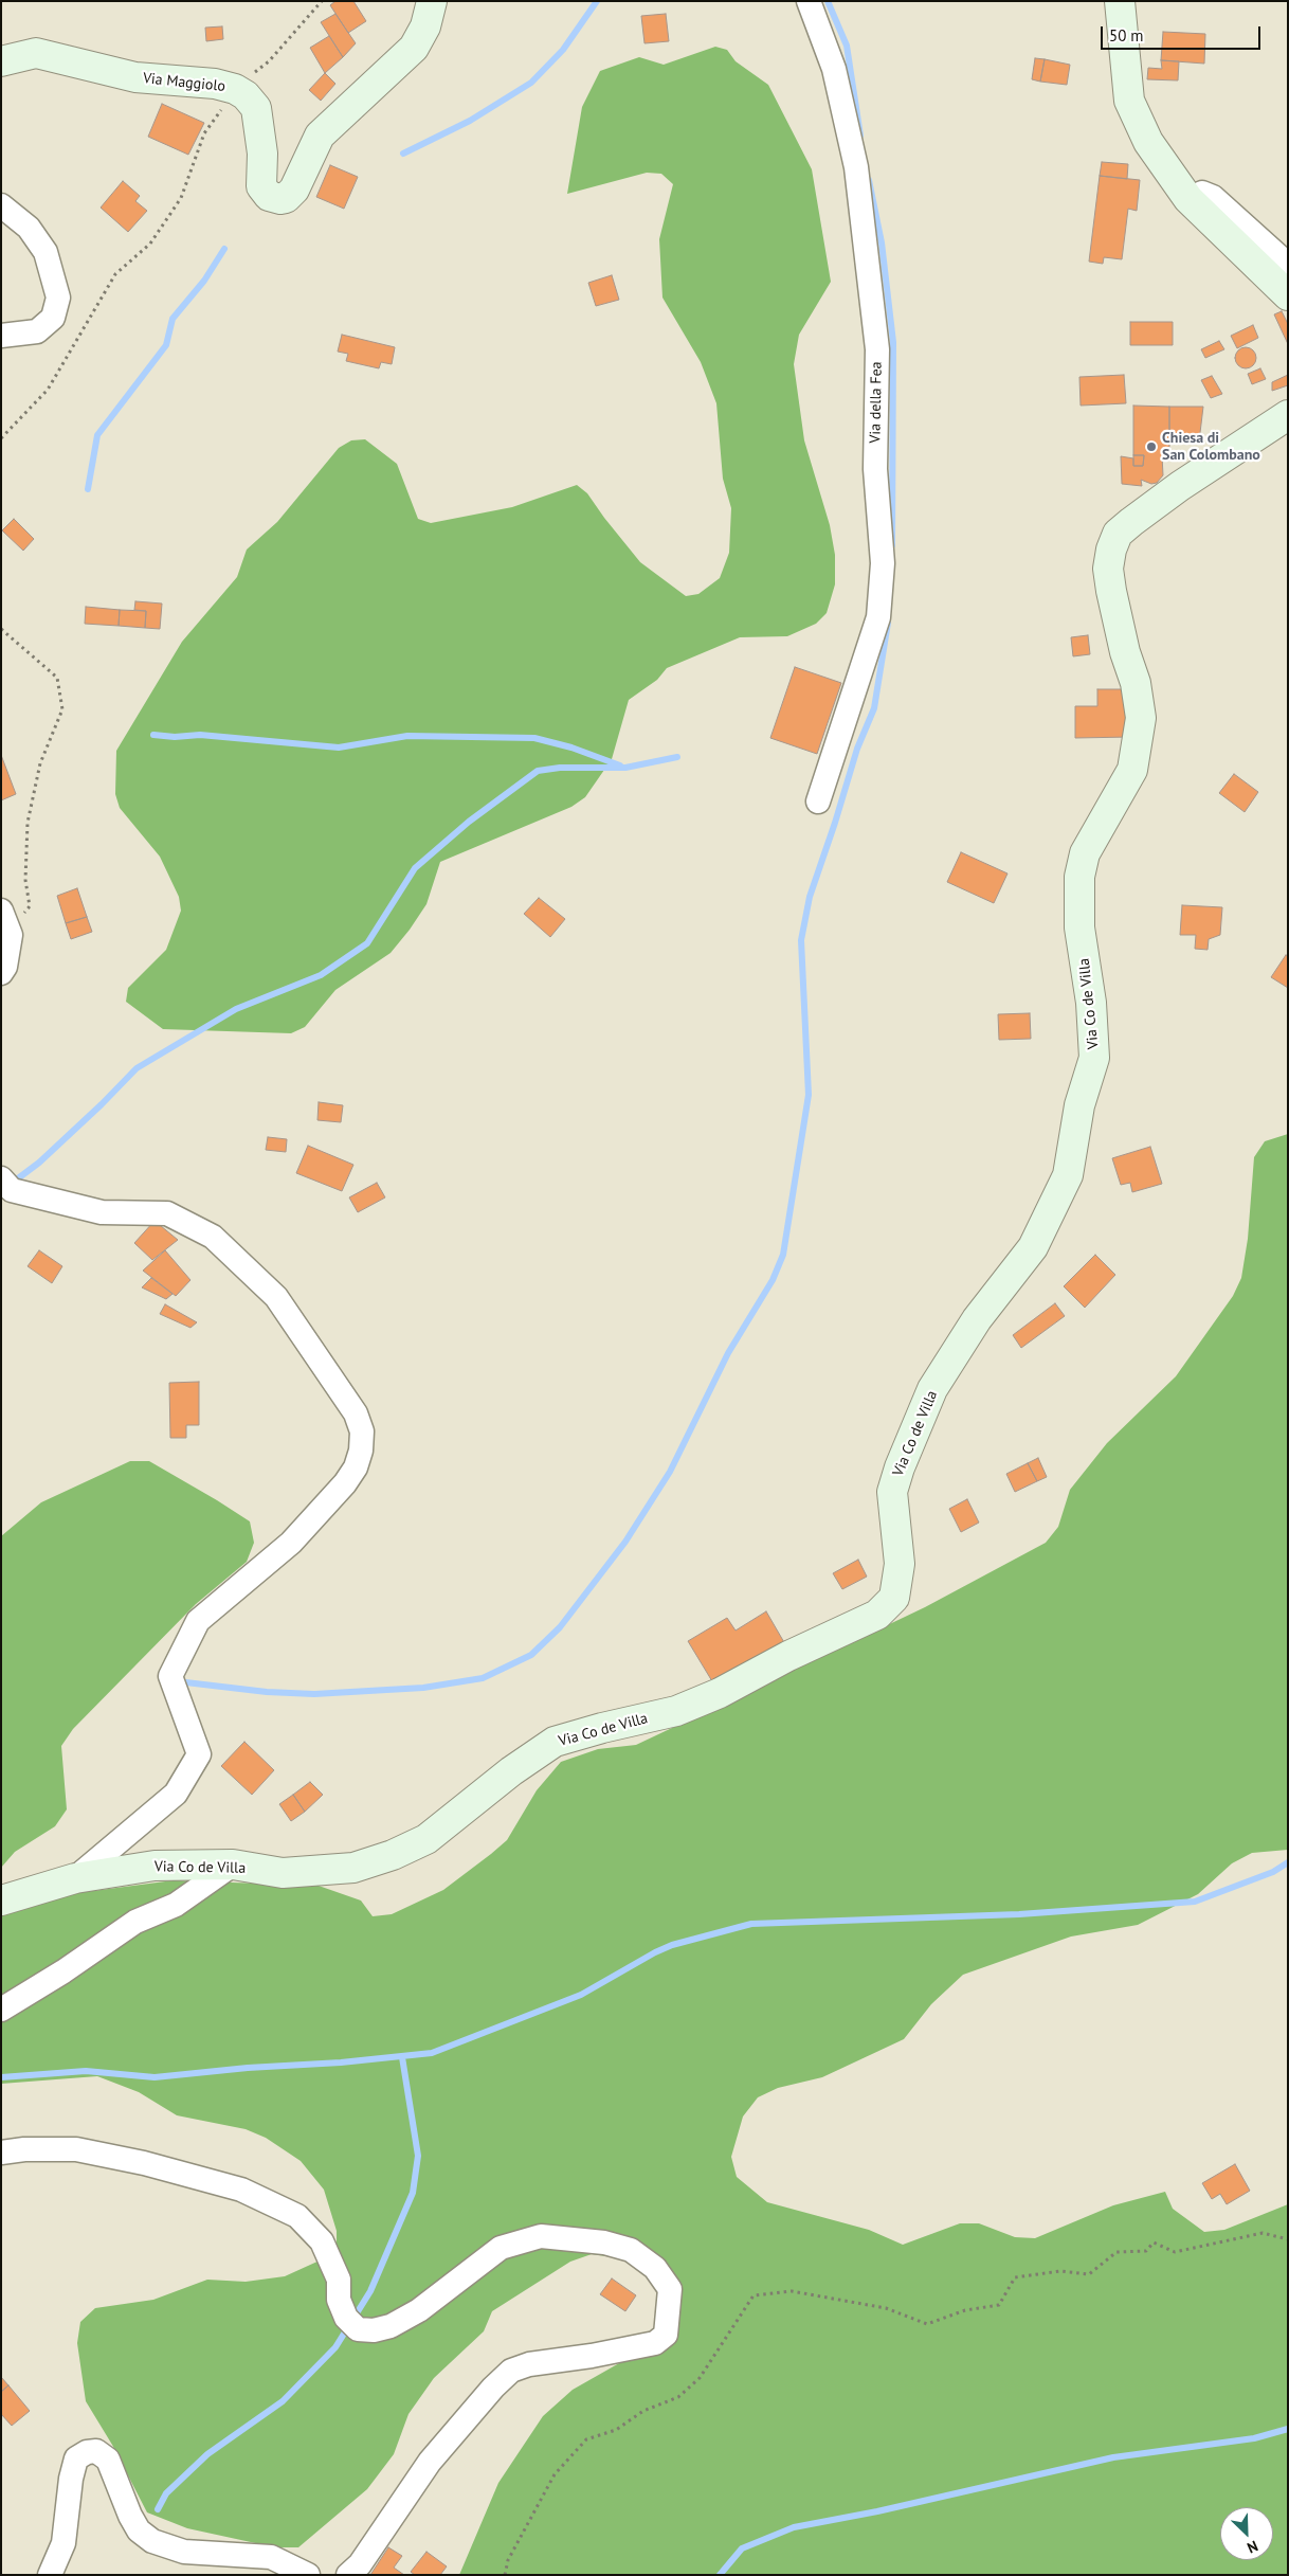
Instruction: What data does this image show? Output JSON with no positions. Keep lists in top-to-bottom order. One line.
{"streets":{"street":["Via Maggiolo","Via della Fea","Via Co de Villa"]},"places":["Chiesa di San Colombano"],"scale_bar":"50 m","north":"bottom right"}
